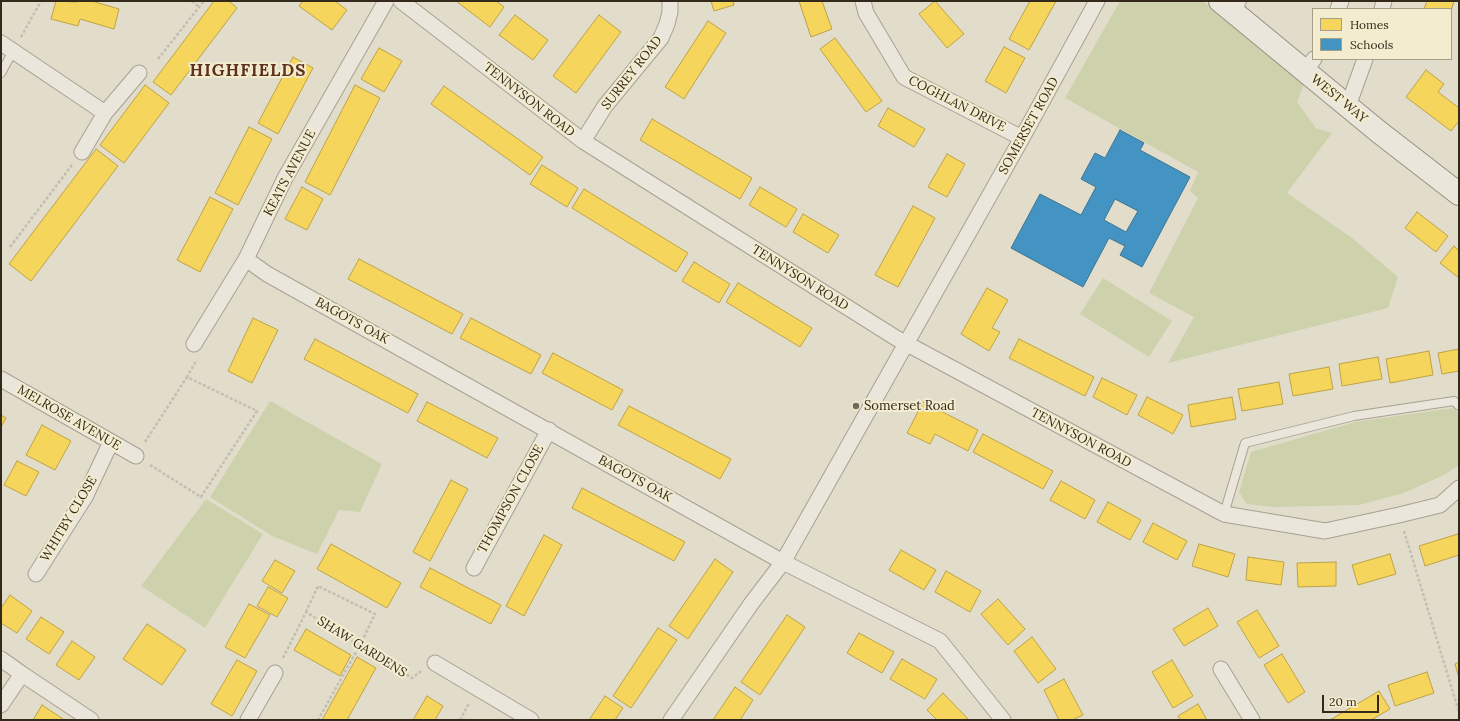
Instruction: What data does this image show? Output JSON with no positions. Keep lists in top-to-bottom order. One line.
{"streets":{"street":["SURREY ROAD","WEST WAY","TENNYSON ROAD","COGHLAN DRIVE","SOMERSET ROAD","KEATS AVENUE","BAGOTS OAK","MELROSE AVENUE","THOMPSON CLOSE","WHITBY CLOSE"],"path":["SHAW GARDENS"]},"crossings":[["SURREY ROAD","TENNYSON ROAD"],["TENNYSON ROAD","SOMERSET ROAD"],["COGHLAN DRIVE","SOMERSET ROAD"],["SOMERSET ROAD","BAGOTS OAK"],["KEATS AVENUE","BAGOTS OAK"],["BAGOTS OAK","THOMPSON CLOSE"],["MELROSE AVENUE","WHITBY CLOSE"]],"districts":["HIGHFIELDS"],"places":["Somerset Road"],"legend":["Homes","Schools"],"scale_bar":"20 m"}
